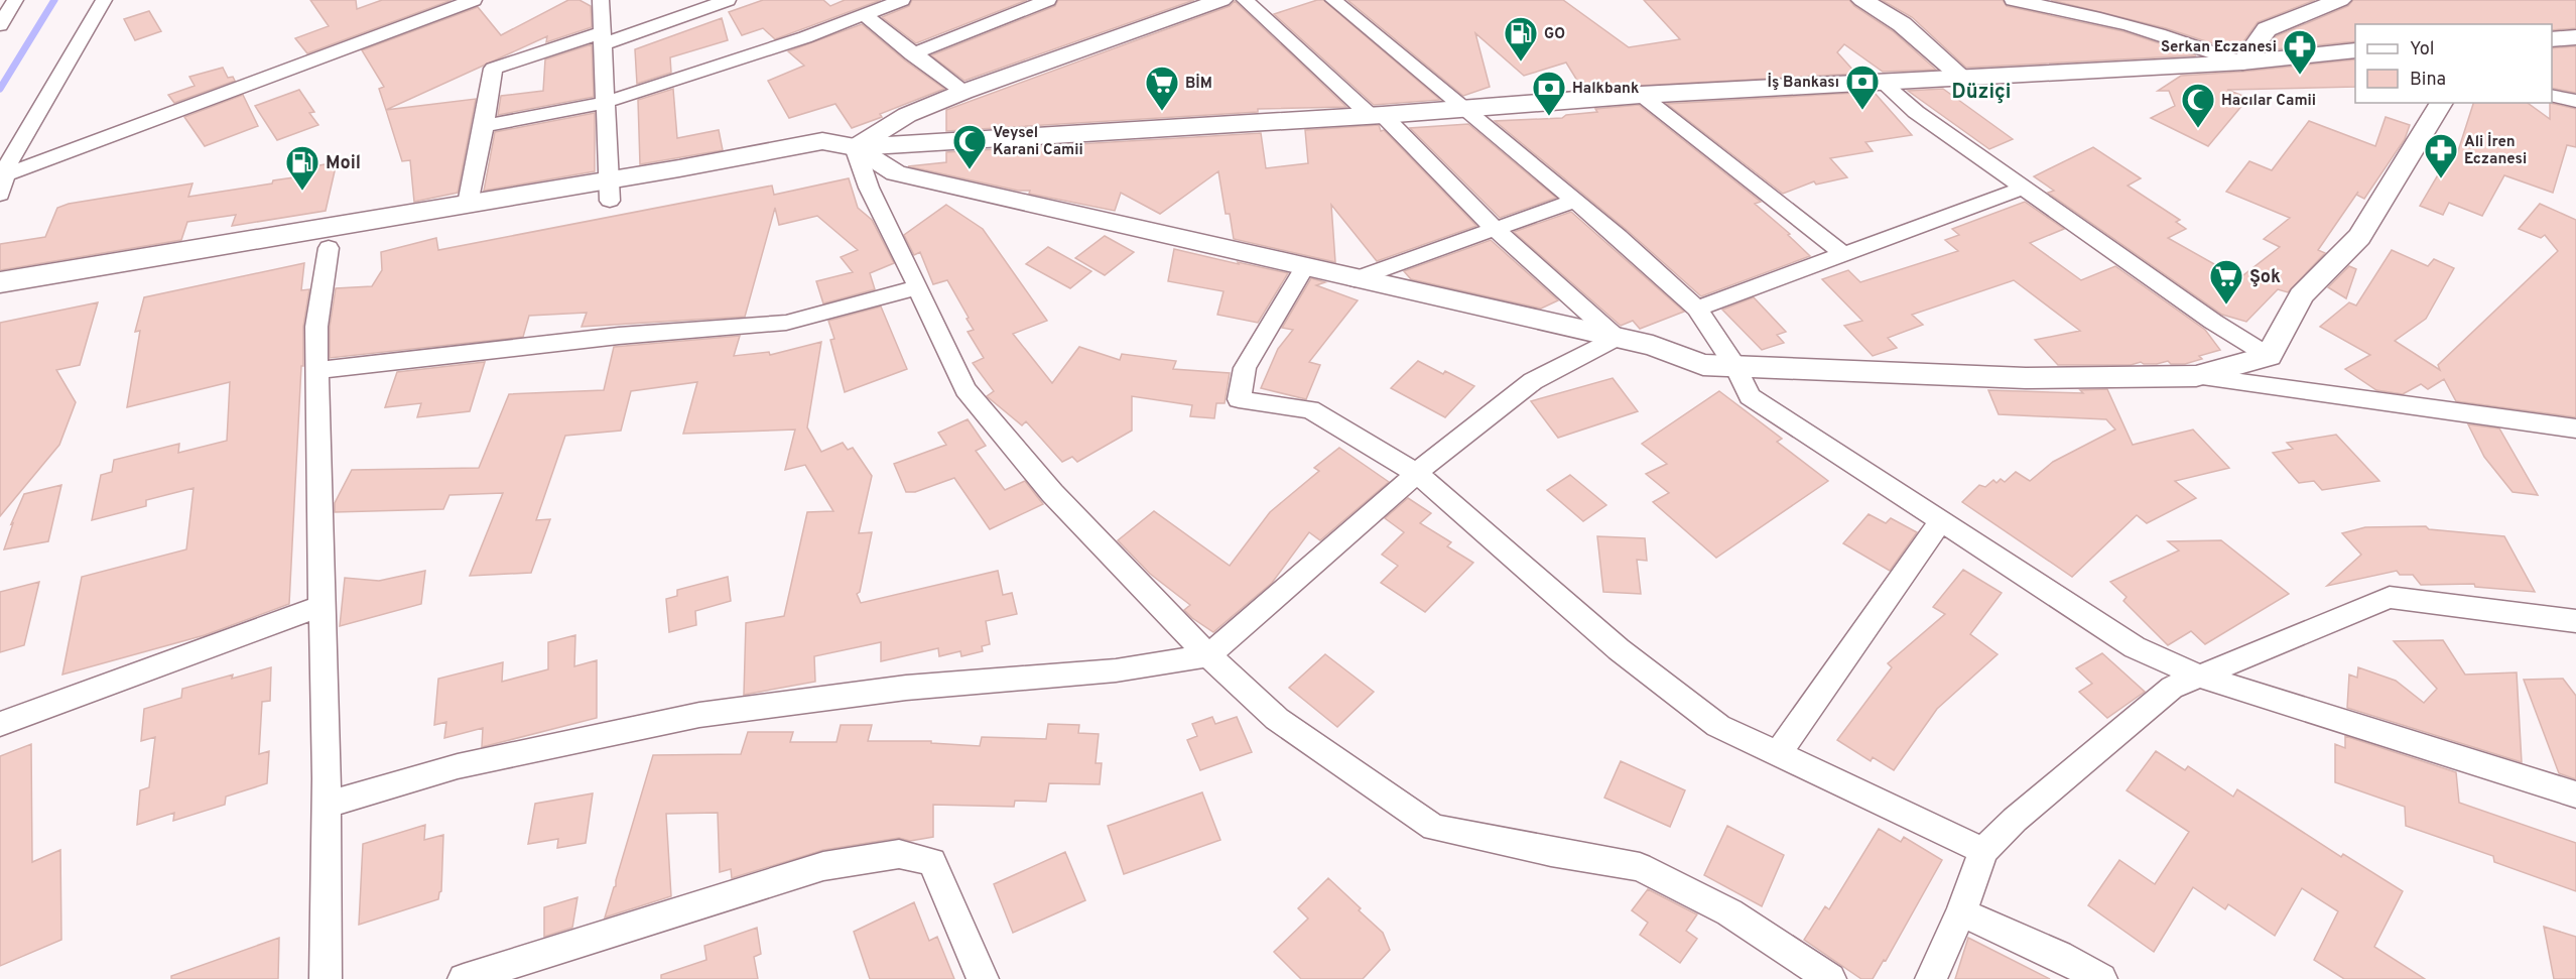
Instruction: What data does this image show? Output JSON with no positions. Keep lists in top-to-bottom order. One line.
{"districts":["Düziçi"],"places":{"fuel station":["GO","Moil"],"pharmacy":["Serkan Eczanesi","Ali İren Eczanesi"],"bank":["İş Bankası","Halkbank"],"supermarket":["BİM","Şok"],"mosque":["Hacılar Camii","Veysel Karani Camii"]},"legend":["Yol","Bina"]}
